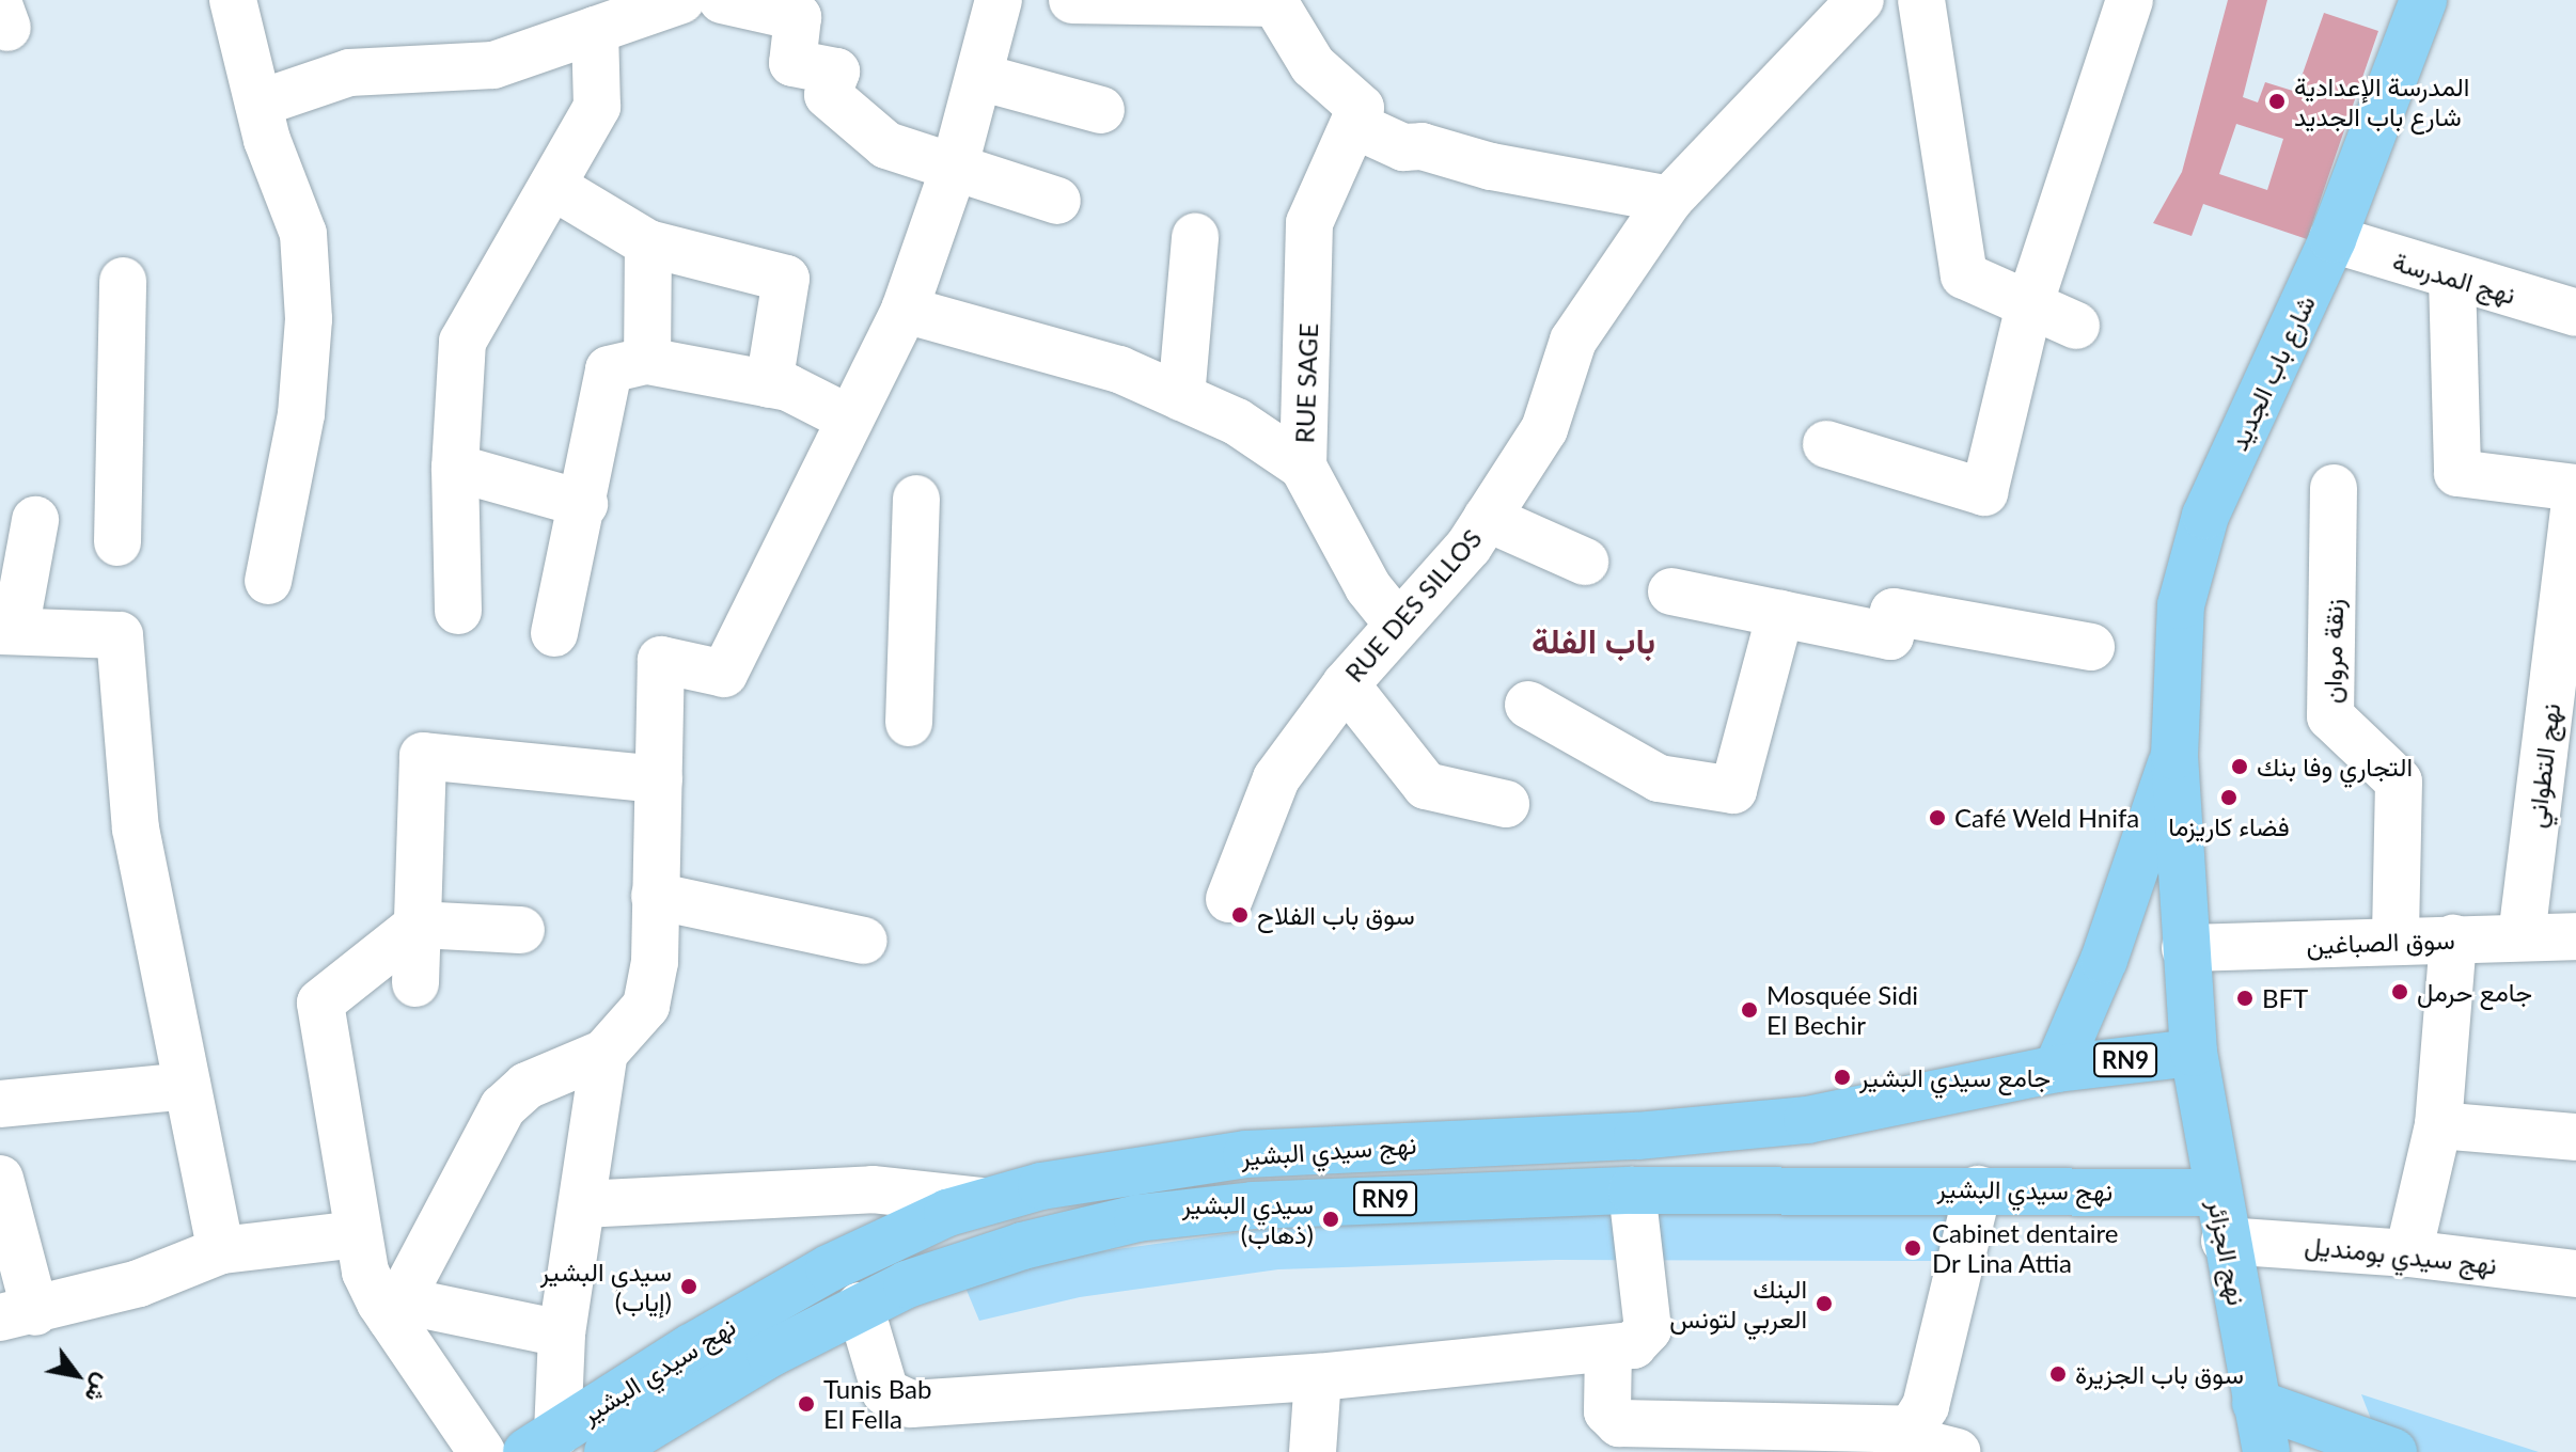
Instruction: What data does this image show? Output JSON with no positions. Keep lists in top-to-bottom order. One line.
{"streets":{"main road":["شارع باب الجديد","RN9","نهج سيدي البشير","نهج الجزائر"],"street":["نهج المدرسة","RUE SAGE","RUE DES SILLOS","زنقة مروان","نهج التطواني","سوق الصباغين","نهج سيدي بومنديل"]},"crossings":[["نهج المدرسة","شارع باب الجديد"],["نهج المدرسة","نهج التطواني"],["شارع باب الجديد","سوق الصباغين"],["شارع باب الجديد","نهج سيدي البشير"],["شارع باب الجديد","نهج الجزائر"],["RUE SAGE","RUE DES SILLOS"],["زنقة مروان","سوق الصباغين"],["نهج التطواني","سوق الصباغين"],["نهج سيدي البشير","نهج الجزائر"],["نهج الجزائر","نهج سيدي بومنديل"]],"districts":["باب الفلة"],"places":["المدرسة الإعدادية شارع باب الجديد","التجاري وفا بنك","فضاء كاريزما","Café Weld Hnifa","سوق باب الفلاح","جامع حرمل","BFT","Mosquée Sidi El Bechir","جامع سيدي البشير","سيدي البشير (ذهاب)","Cabinet dentaire Dr Lina Attia","سيدي البشير (إياب)","البنك العربي لتونس","سوق باب الجزيرة","Tunis Bab El Fella"],"north":"bottom right"}
